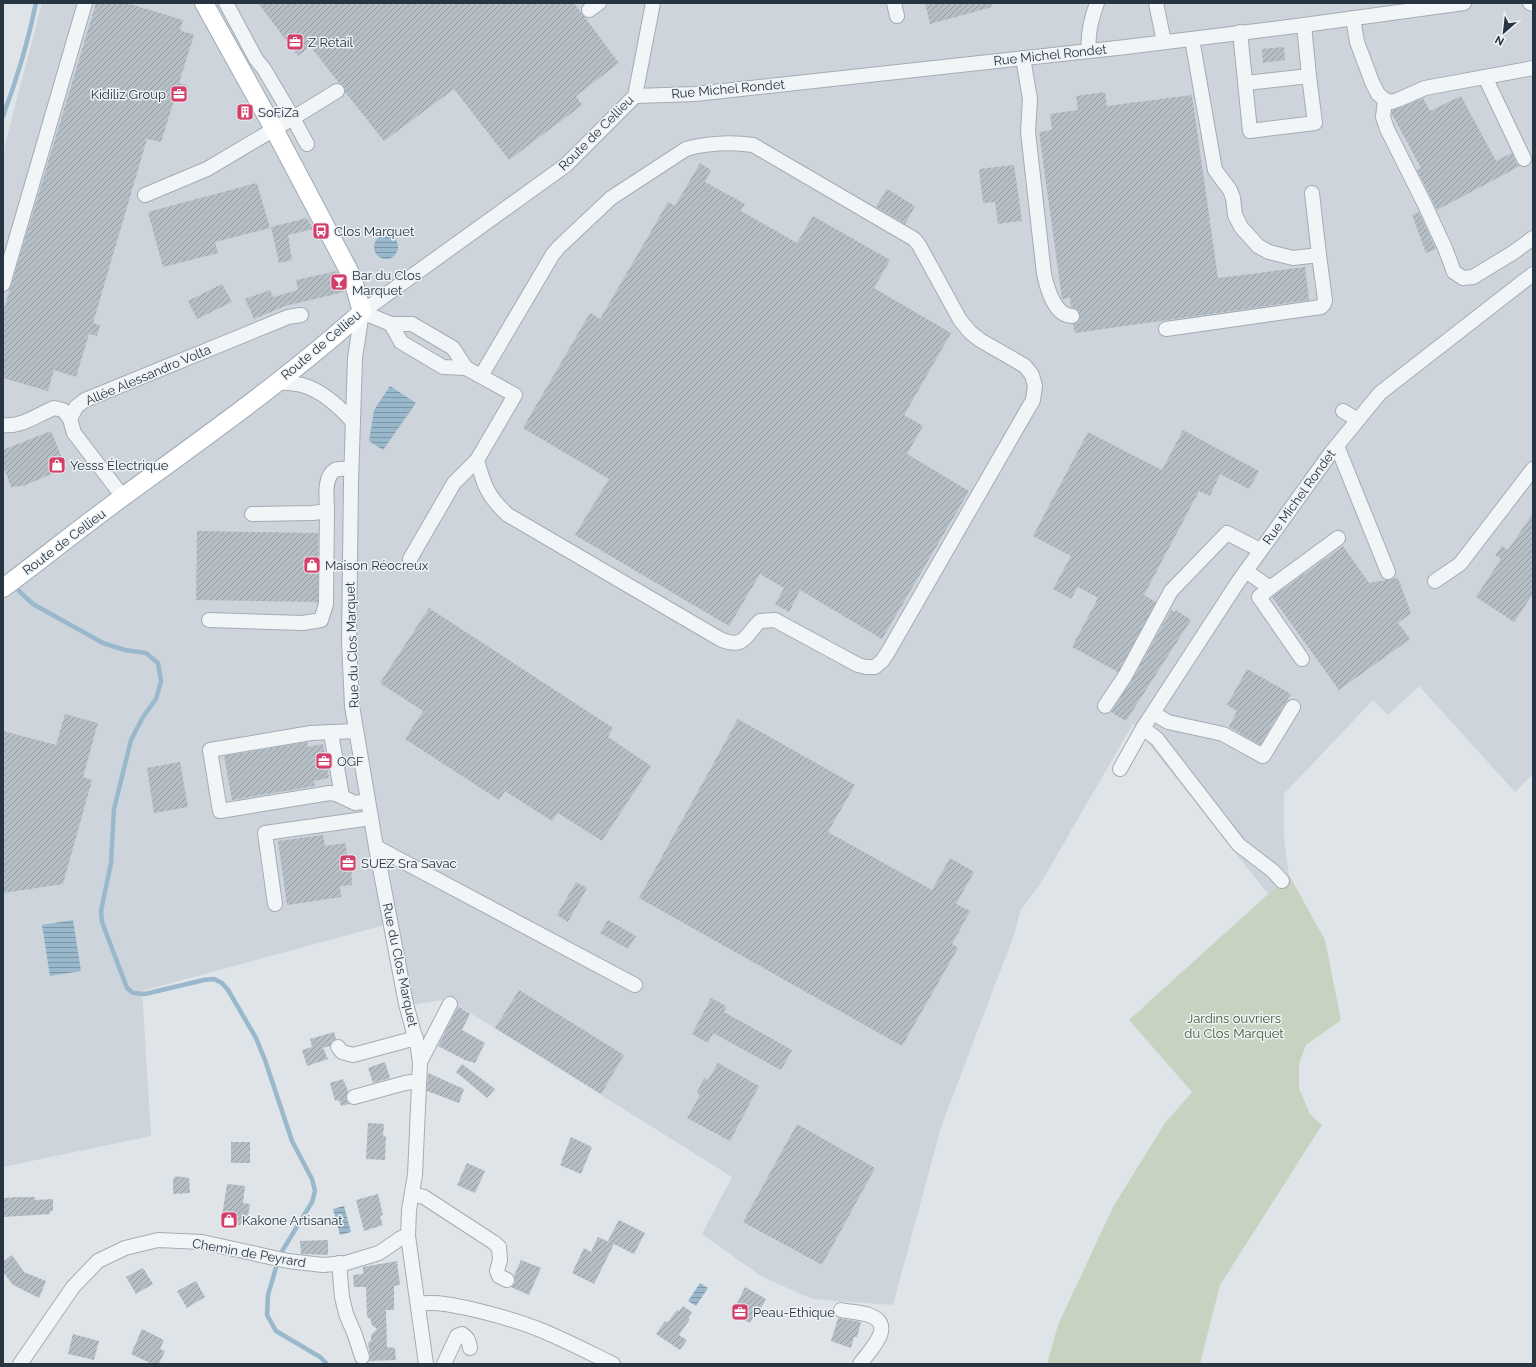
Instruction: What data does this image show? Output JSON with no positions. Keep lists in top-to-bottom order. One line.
{"streets":{"main road":["Route de Cellieu"],"street":["Rue Michel Rondet","Allée Alessandro Volta","Rue du Clos Marquet","Chemin de Peyrard"]},"crossings":[["Rue Michel Rondet","Route de Cellieu"],["Route de Cellieu","Rue du Clos Marquet"],["Rue du Clos Marquet","Chemin de Peyrard"]],"parks":["Jardins ouvriers du Clos Marquet"],"places":{"office":["Z Retail","Kidiliz Group","OGF","SUEZ Sra Savac","Peau-Ethique"],"building":["SoFiZa"],"bus stop":["Clos Marquet"],"bar":["Bar du Clos Marquet"],"shop":["Yesss Électrique","Maison Réocreux","Kakone Artisanat"]},"north":"bottom left"}
